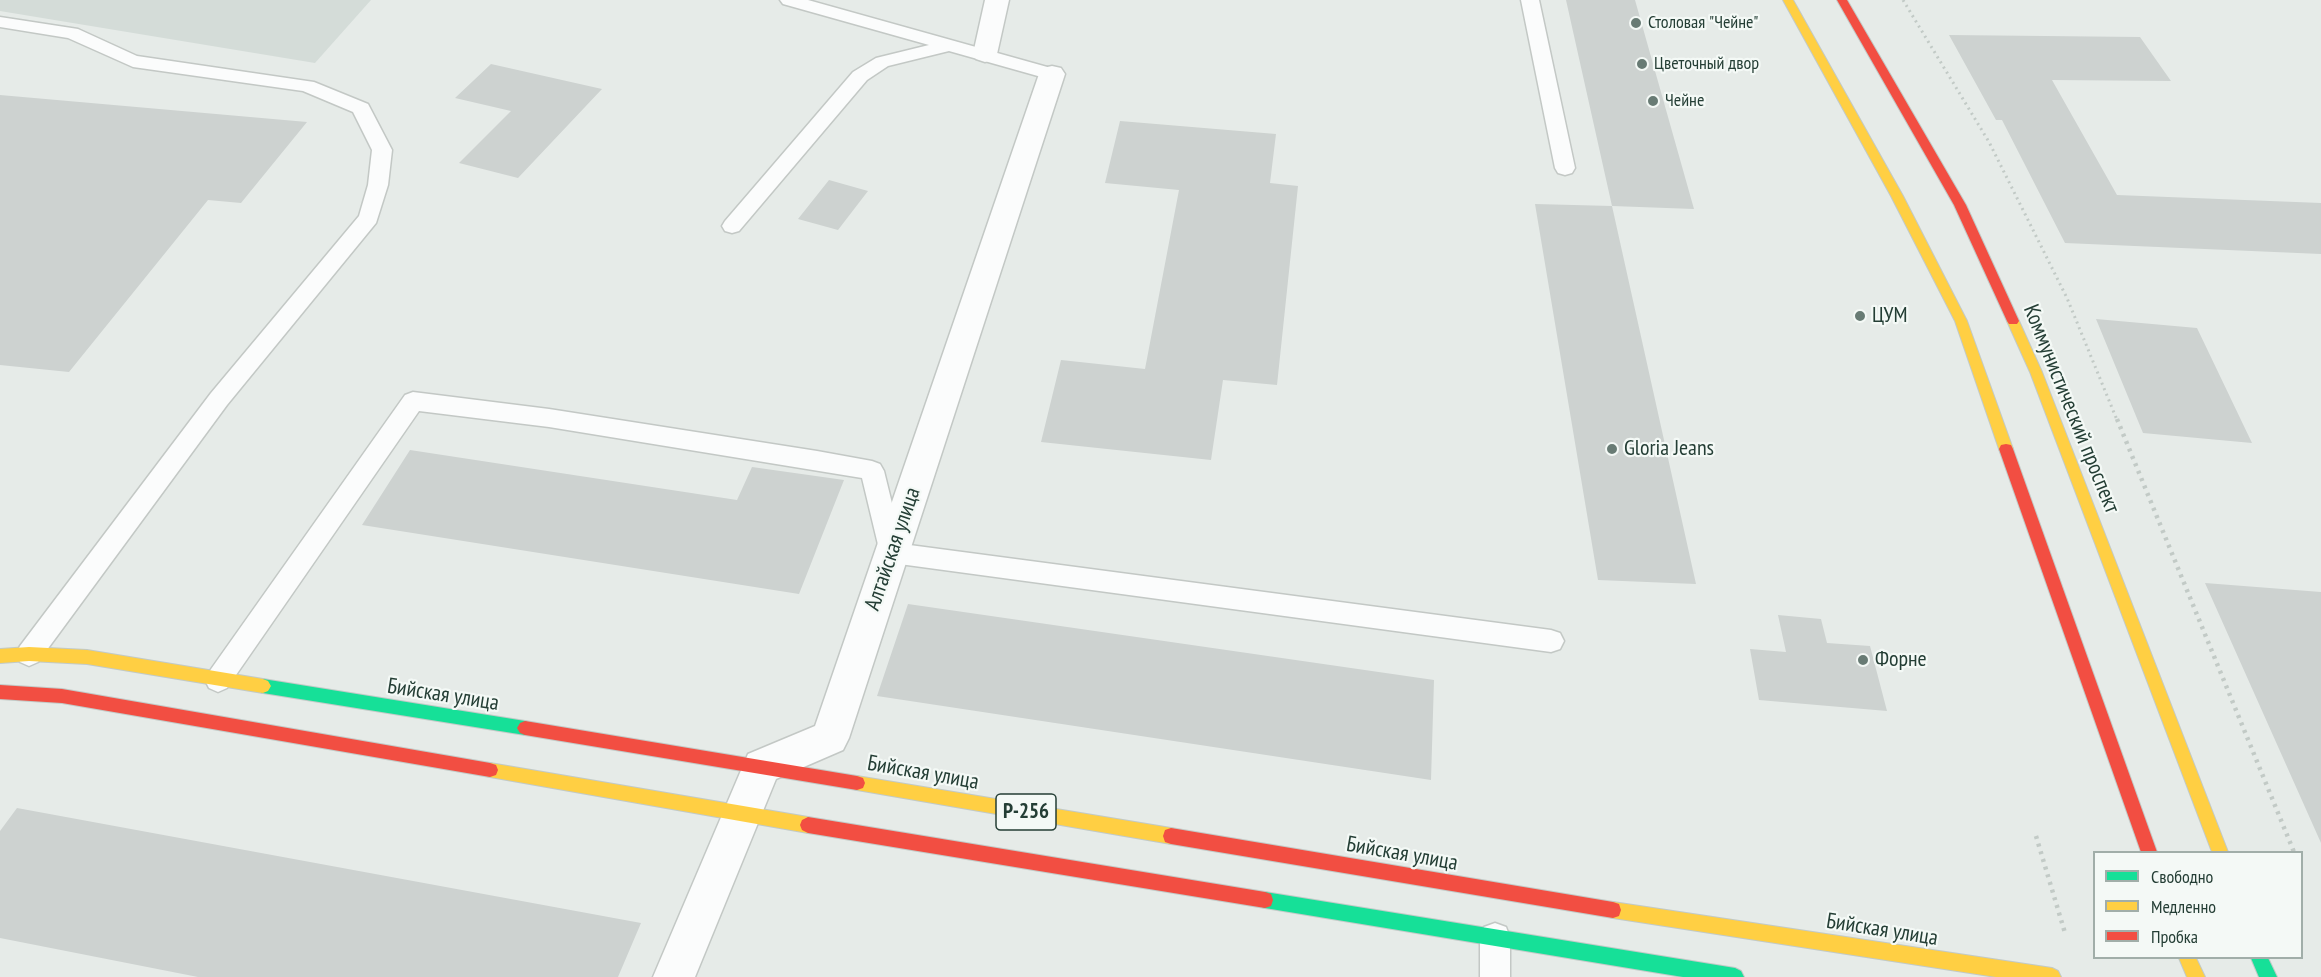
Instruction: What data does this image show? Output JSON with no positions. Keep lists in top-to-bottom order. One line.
{"streets":{"main road":["Коммунистический проспект","Бийская улица","Р-256"],"street":["Алтайская улица"]},"crossings":[["Алтайская улица","Бийская улица"]],"places":["Столовая \"Чейне\"","Цветочный двор","Чейне","ЦУМ","Gloria Jeans","Форне"],"legend":["Свободно","Медленно","Пробка"]}
